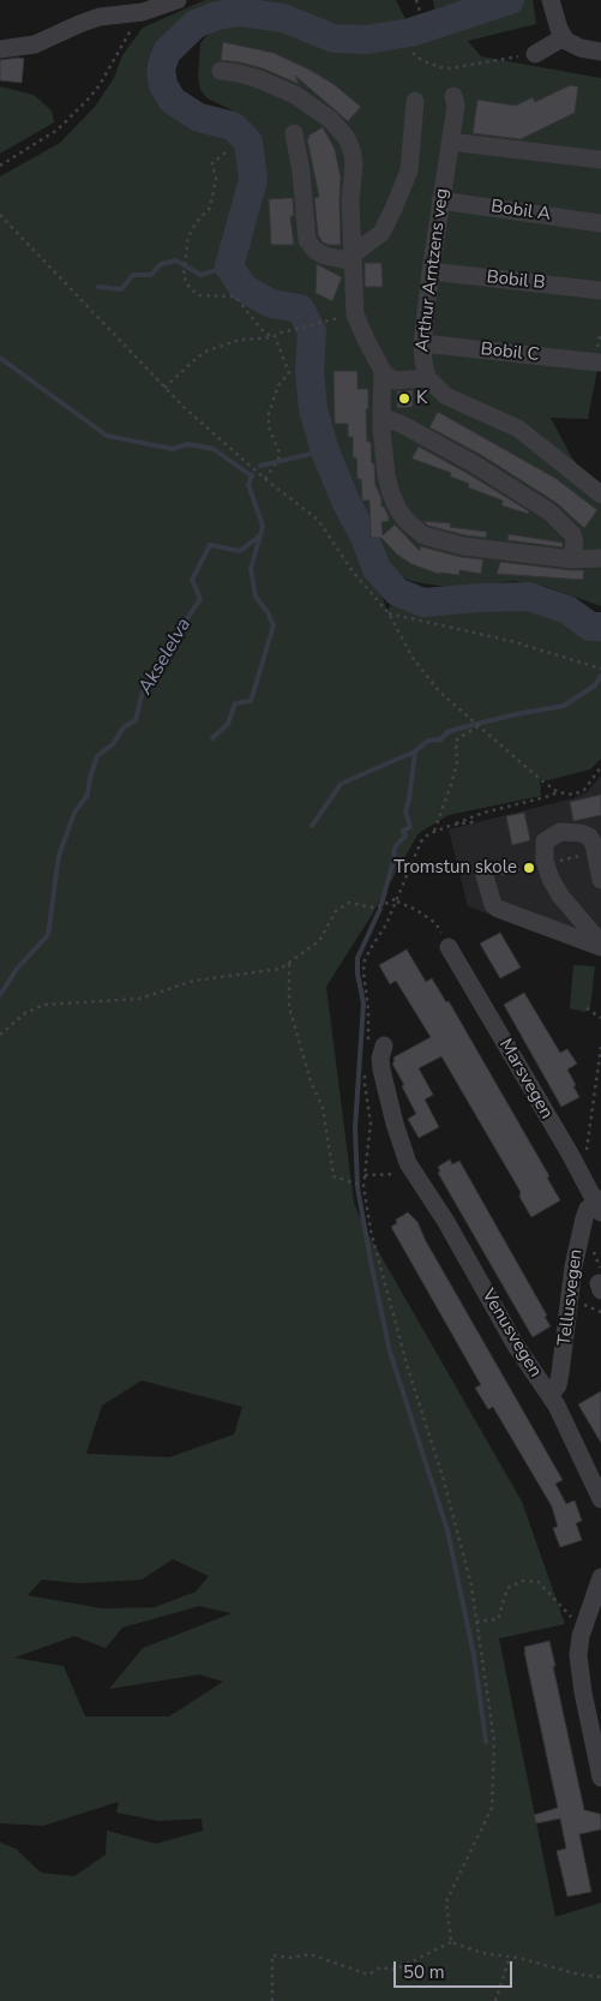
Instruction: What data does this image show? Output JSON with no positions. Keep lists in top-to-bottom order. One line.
{"streets":{"street":["Bobil A","Arthur Arntzens veg","Bobil B","Bobil C","Marsvegen","Tellusvegen","Venusvegen"]},"crossings":[["Bobil A","Arthur Arntzens veg"],["Arthur Arntzens veg","Bobil B"],["Arthur Arntzens veg","Bobil C"],["Marsvegen","Tellusvegen"],["Tellusvegen","Venusvegen"]],"water":["Akselelva"],"places":["K","Tromstun skole"],"scale_bar":"50 m"}
